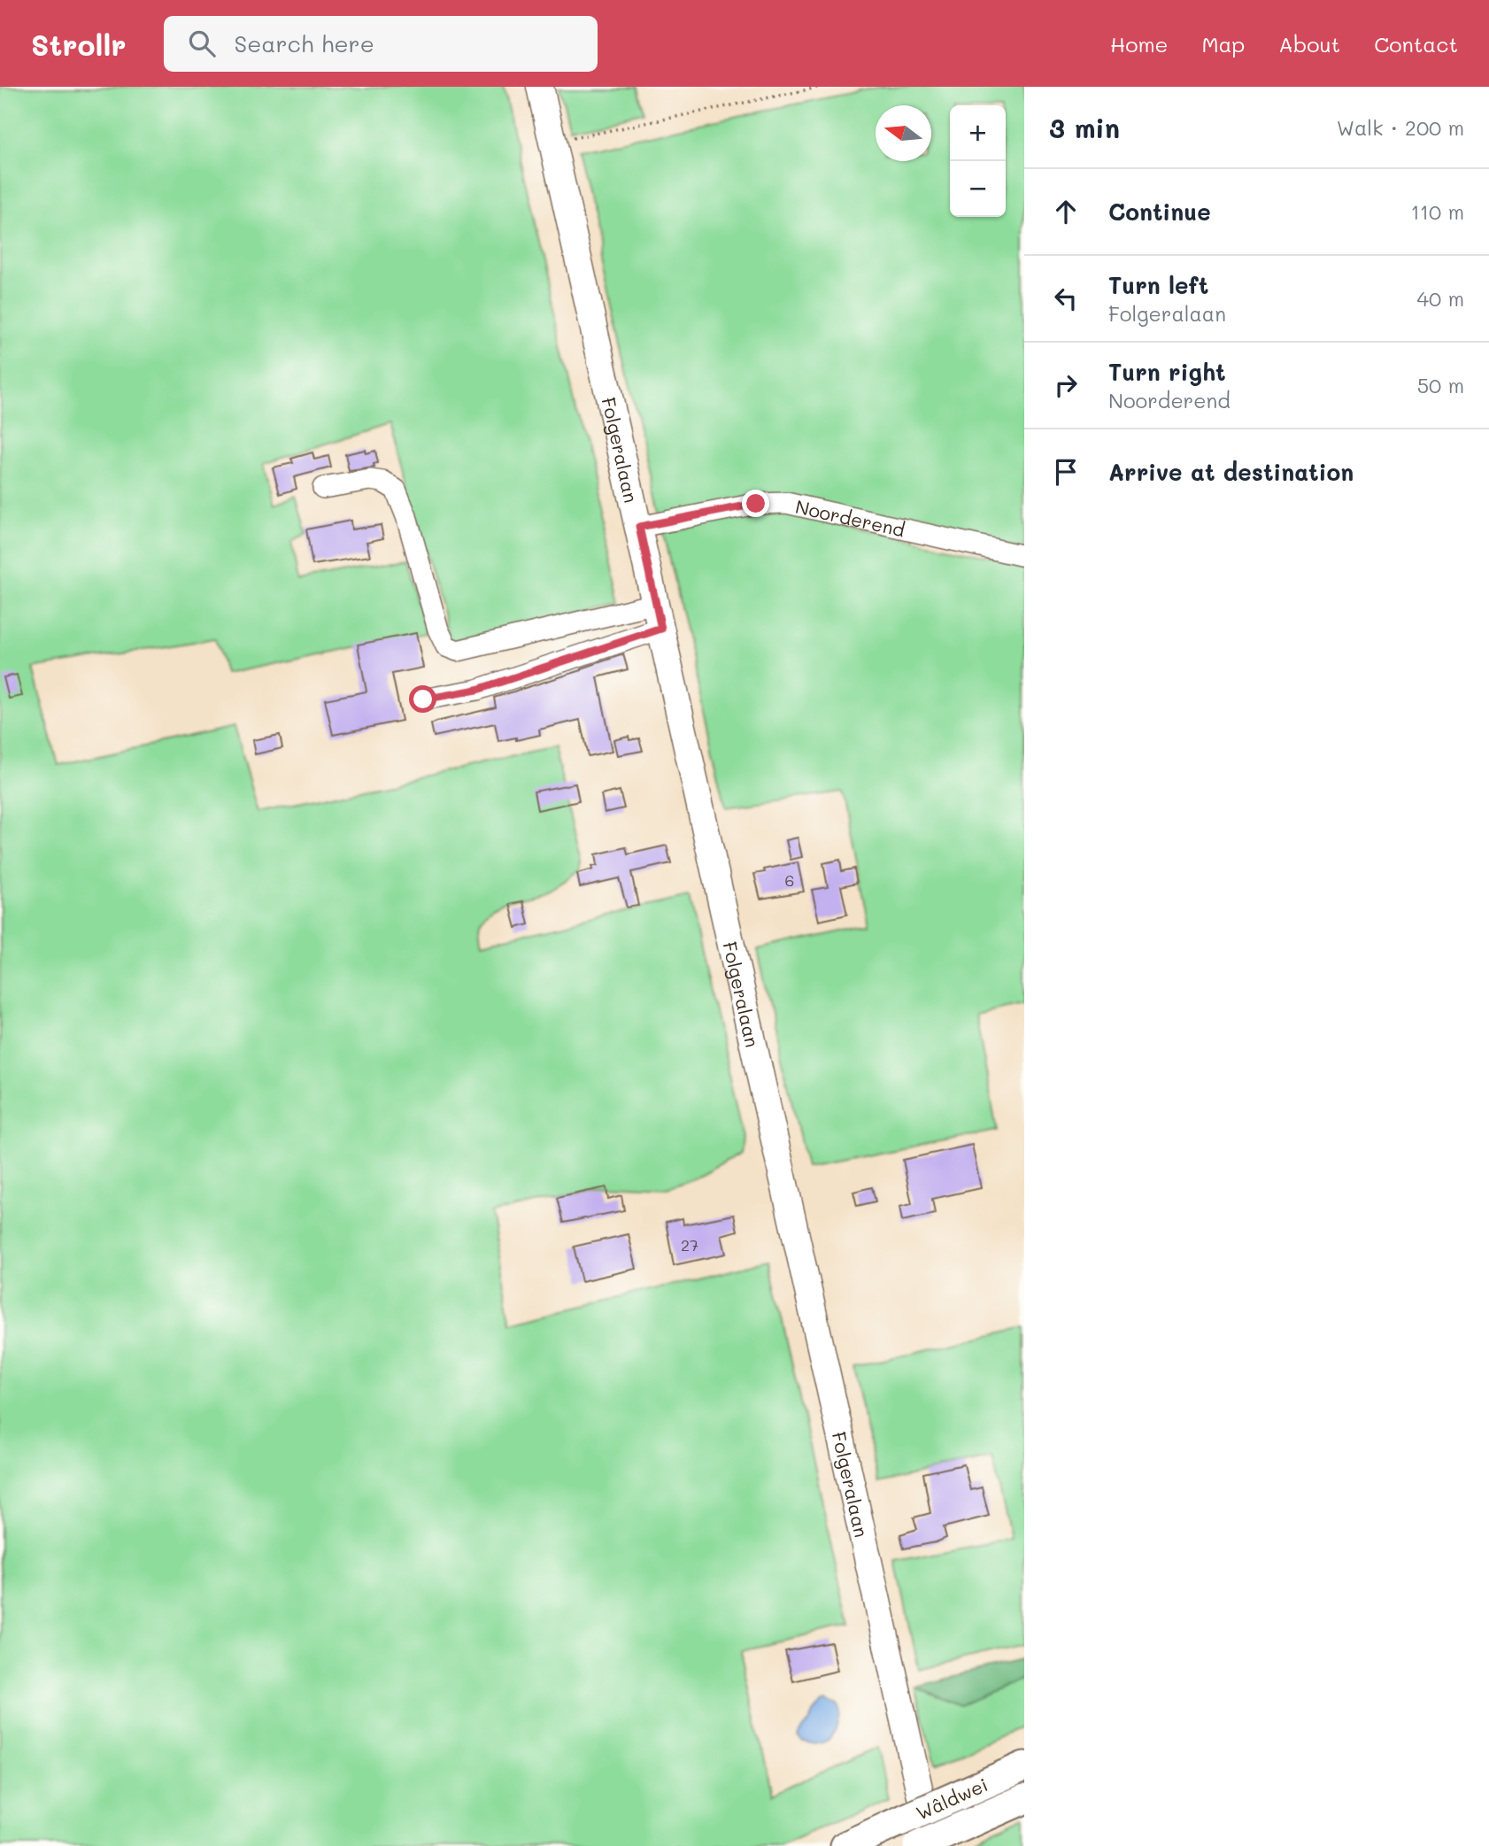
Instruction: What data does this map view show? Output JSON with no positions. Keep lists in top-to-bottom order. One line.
{"streets":{"highway":["Wâldwei"],"main road":["Folgeralaan"],"street":["Noorderend"]},"crossings":[["Folgeralaan","Noorderend"]],"house_numbers":["6","27"],"north":"left","page":{"header":"Strollr","search":"Search here","nav":["Home","Map","About","Contact"],"heading":["3 min","Walk · 200 m"],"map_buttons":["+","−"],"list":[["Continue","110 m"],["Turn left","Folgeralaan","40 m"],["Turn right","Noorderend","50 m"],"Arrive at destination"]}}
